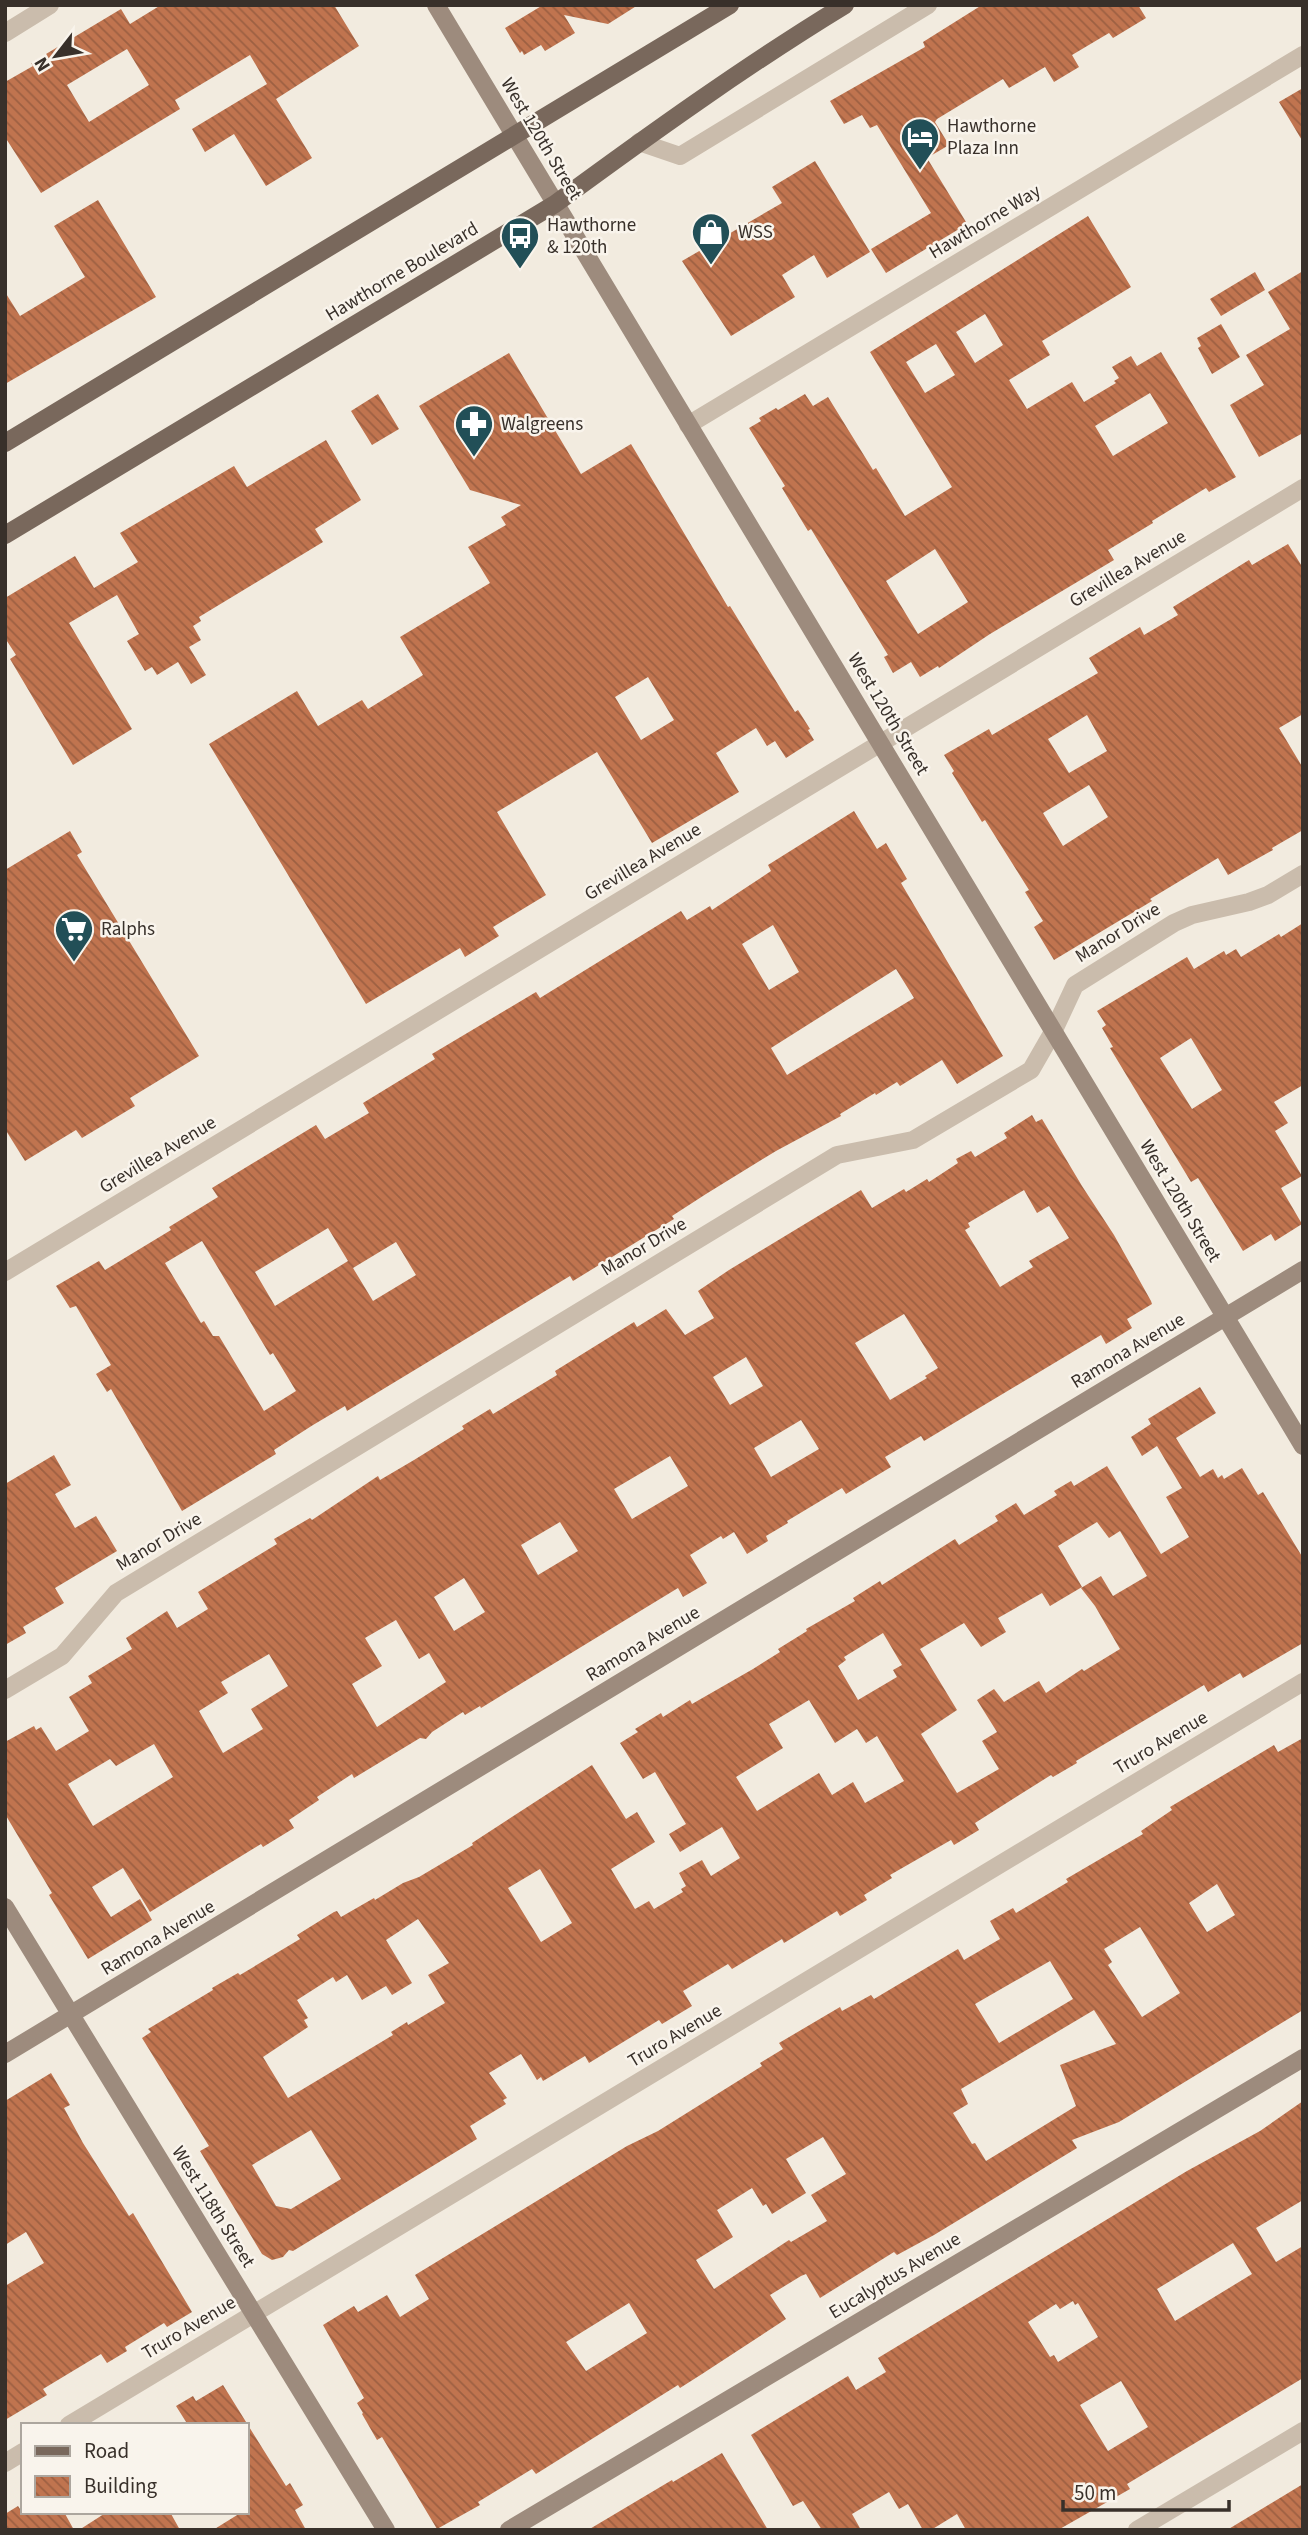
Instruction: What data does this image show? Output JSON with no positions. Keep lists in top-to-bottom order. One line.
{"streets":{"main road":["Hawthorne Boulevard"],"street":["West 120th Street","Hawthorne Way","Grevillea Avenue","Manor Drive","Ramona Avenue","Truro Avenue","West 118th Street","Eucalyptus Avenue"]},"crossings":[["West 120th Street","Hawthorne Way"],["West 120th Street","Hawthorne Boulevard"],["West 120th Street","Grevillea Avenue"],["West 120th Street","Manor Drive"],["West 120th Street","Ramona Avenue"],["Ramona Avenue","West 118th Street"],["Truro Avenue","West 118th Street"]],"places":{"hotel":["Hawthorne Plaza Inn"],"shop":["WSS"],"bus stop":["Hawthorne & 120th"],"pharmacy":["Walgreens"],"supermarket":["Ralphs"]},"legend":["Road","Building"],"scale_bar":"50 m","north":"bottom left"}
